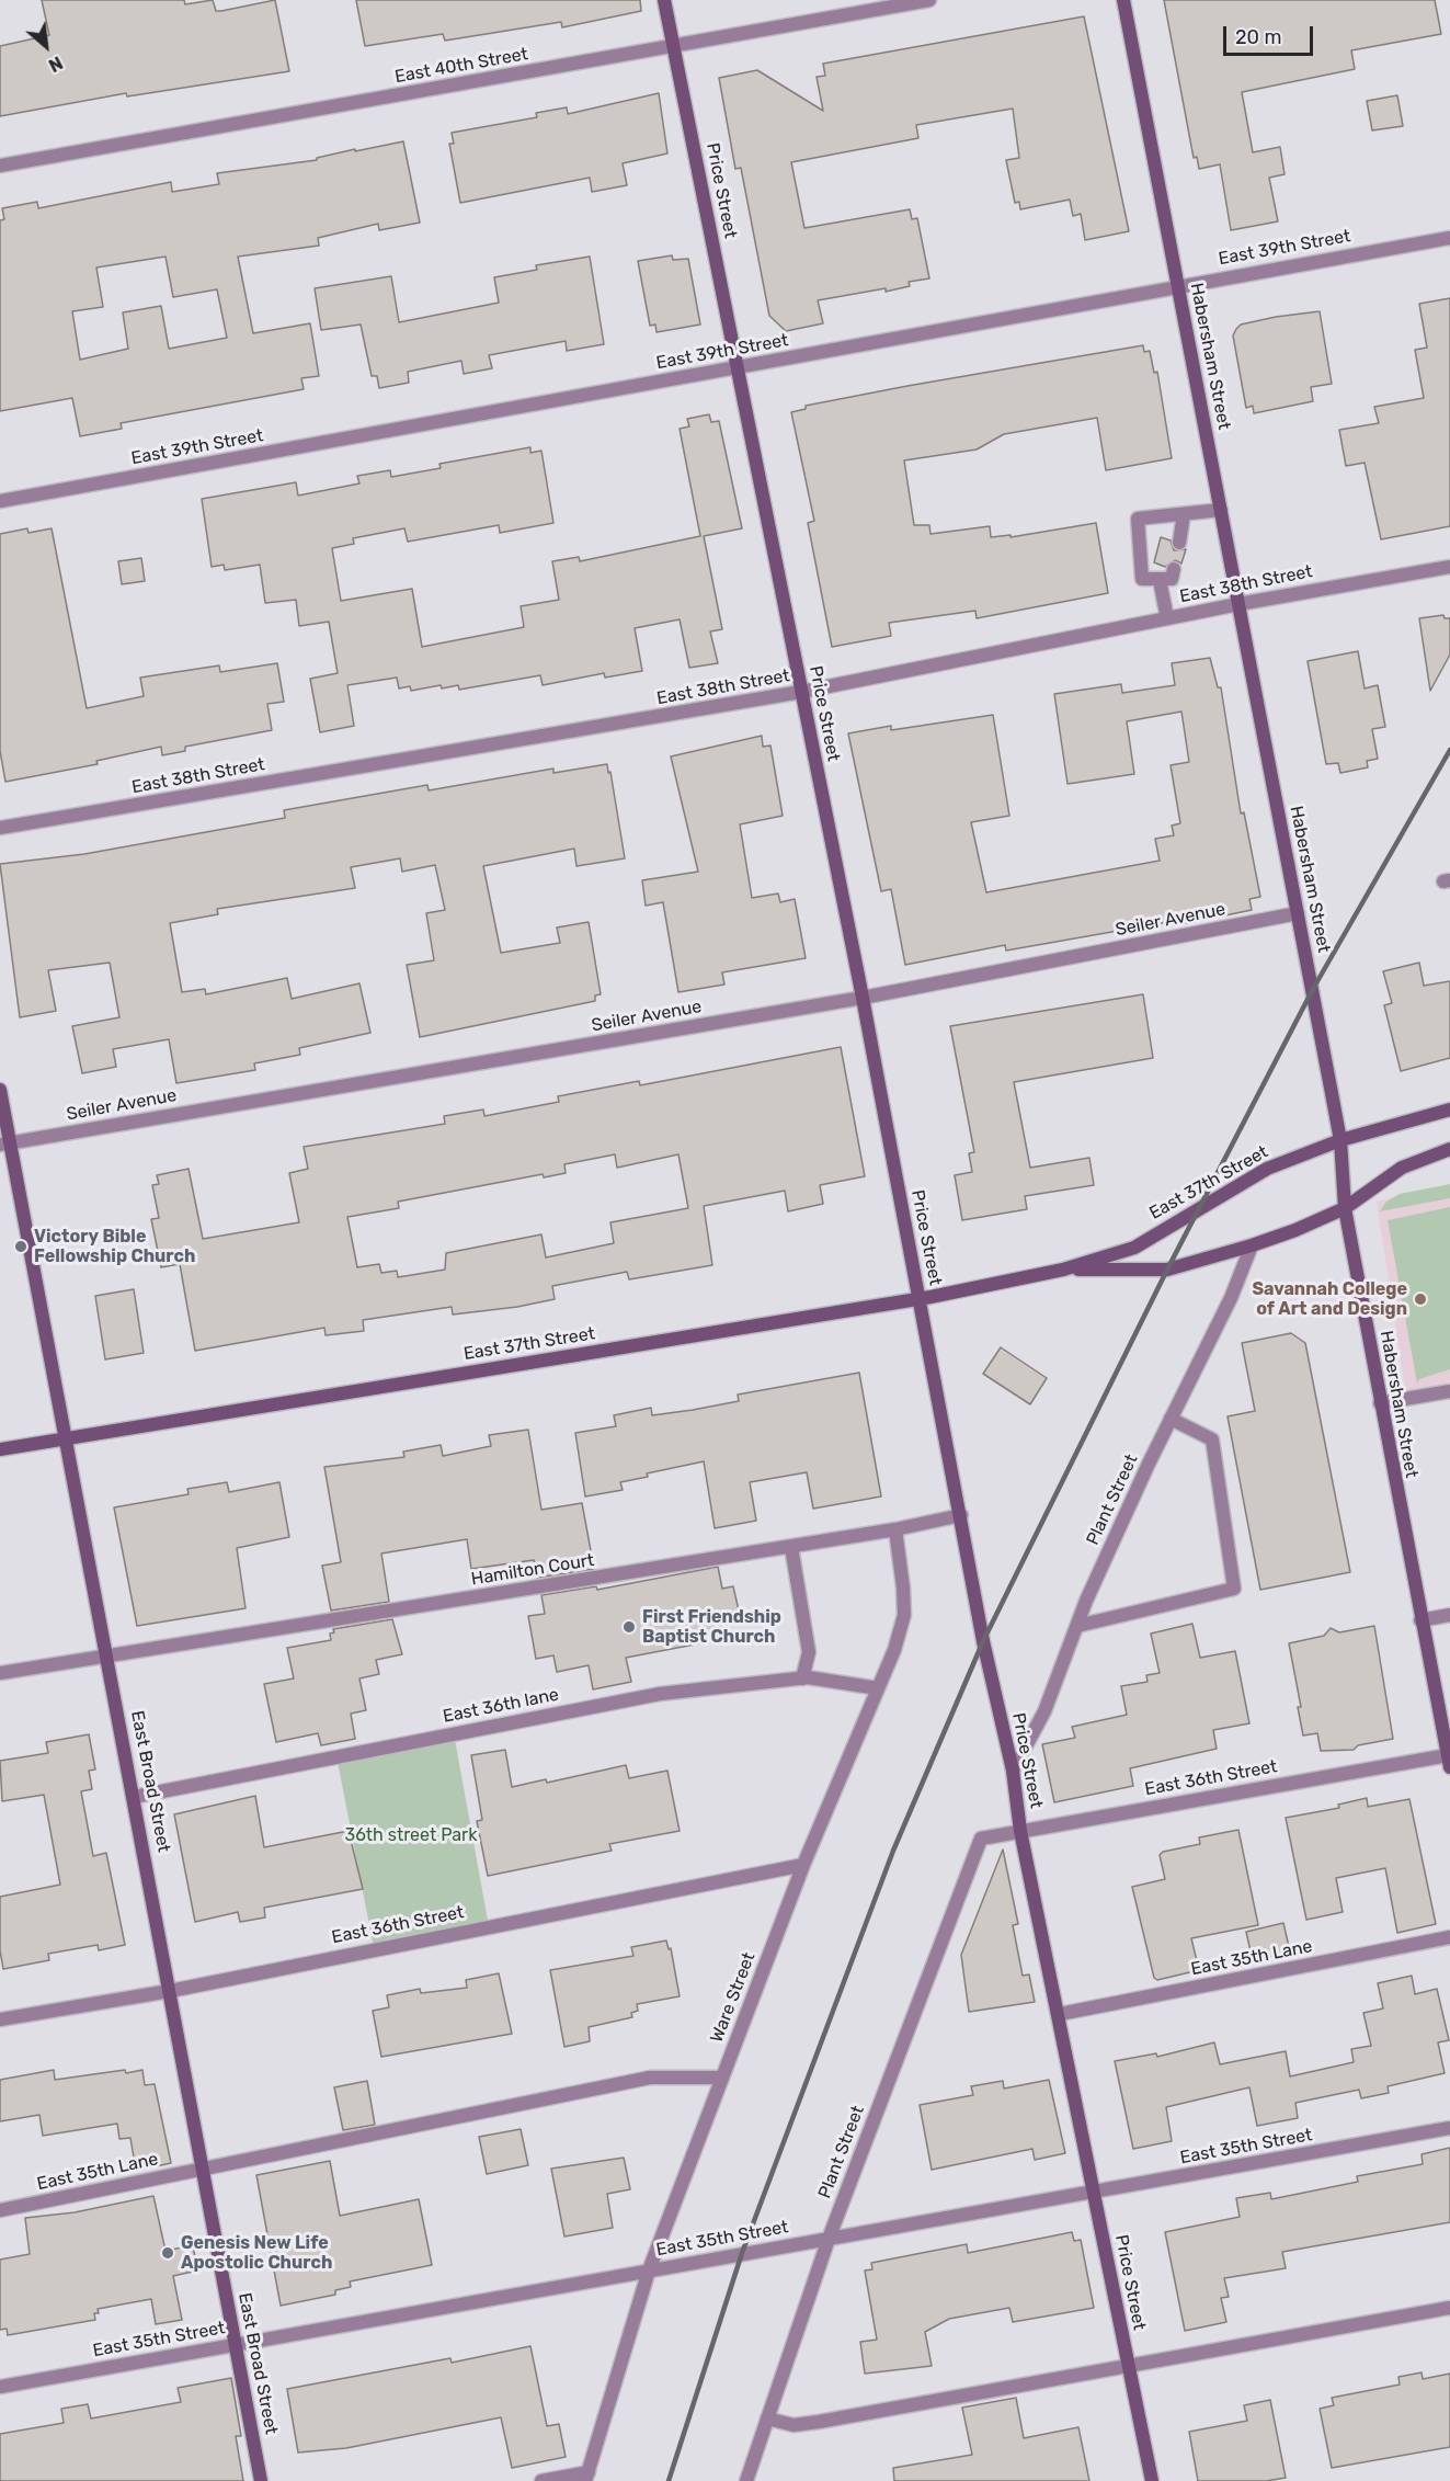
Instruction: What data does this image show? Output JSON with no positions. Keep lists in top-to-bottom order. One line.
{"streets":{"main road":["Price Street","Habersham Street","East 37th Street","East Broad Street"],"street":["East 40th Street","East 39th Street","East 38th Street","Seiler Avenue","Plant Street","Hamilton Court","East 36th lane","East 36th Street","East 35th Lane","Ware Street","East 35th Street"]},"crossings":[["East 40th Street","Price Street"],["Price Street","East 39th Street"],["Price Street","East 38th Street"],["Price Street","Seiler Avenue"],["Price Street","East 37th Street"],["Price Street","Plant Street"],["Price Street","Hamilton Court"],["Price Street","East 36th Street"],["Price Street","East 35th Lane"],["Price Street","East 35th Street"],["East 39th Street","Habersham Street"],["Habersham Street","East 38th Street"],["Habersham Street","Seiler Avenue"],["Habersham Street","East 37th Street"],["Habersham Street","East 36th Street"],["Seiler Avenue","East Broad Street"],["East 37th Street","Plant Street"],["East 37th Street","East Broad Street"],["Plant Street","East 36th Street"],["Plant Street","East 35th Street"],["Hamilton Court","East Broad Street"],["Hamilton Court","Ware Street"],["East 36th lane","East Broad Street"],["East 36th lane","Ware Street"],["East 36th Street","East Broad Street"],["East 36th Street","Ware Street"],["East Broad Street","East 35th Lane"],["East Broad Street","East 35th Street"],["East 35th Lane","Ware Street"],["Ware Street","East 35th Street"]],"parks":["36th street Park"],"places":["Victory Bible Fellowship Church","Savannah College of Art and Design","First Friendship Baptist Church","Genesis New Life Apostolic Church"],"scale_bar":"20 m","north":"bottom right"}
